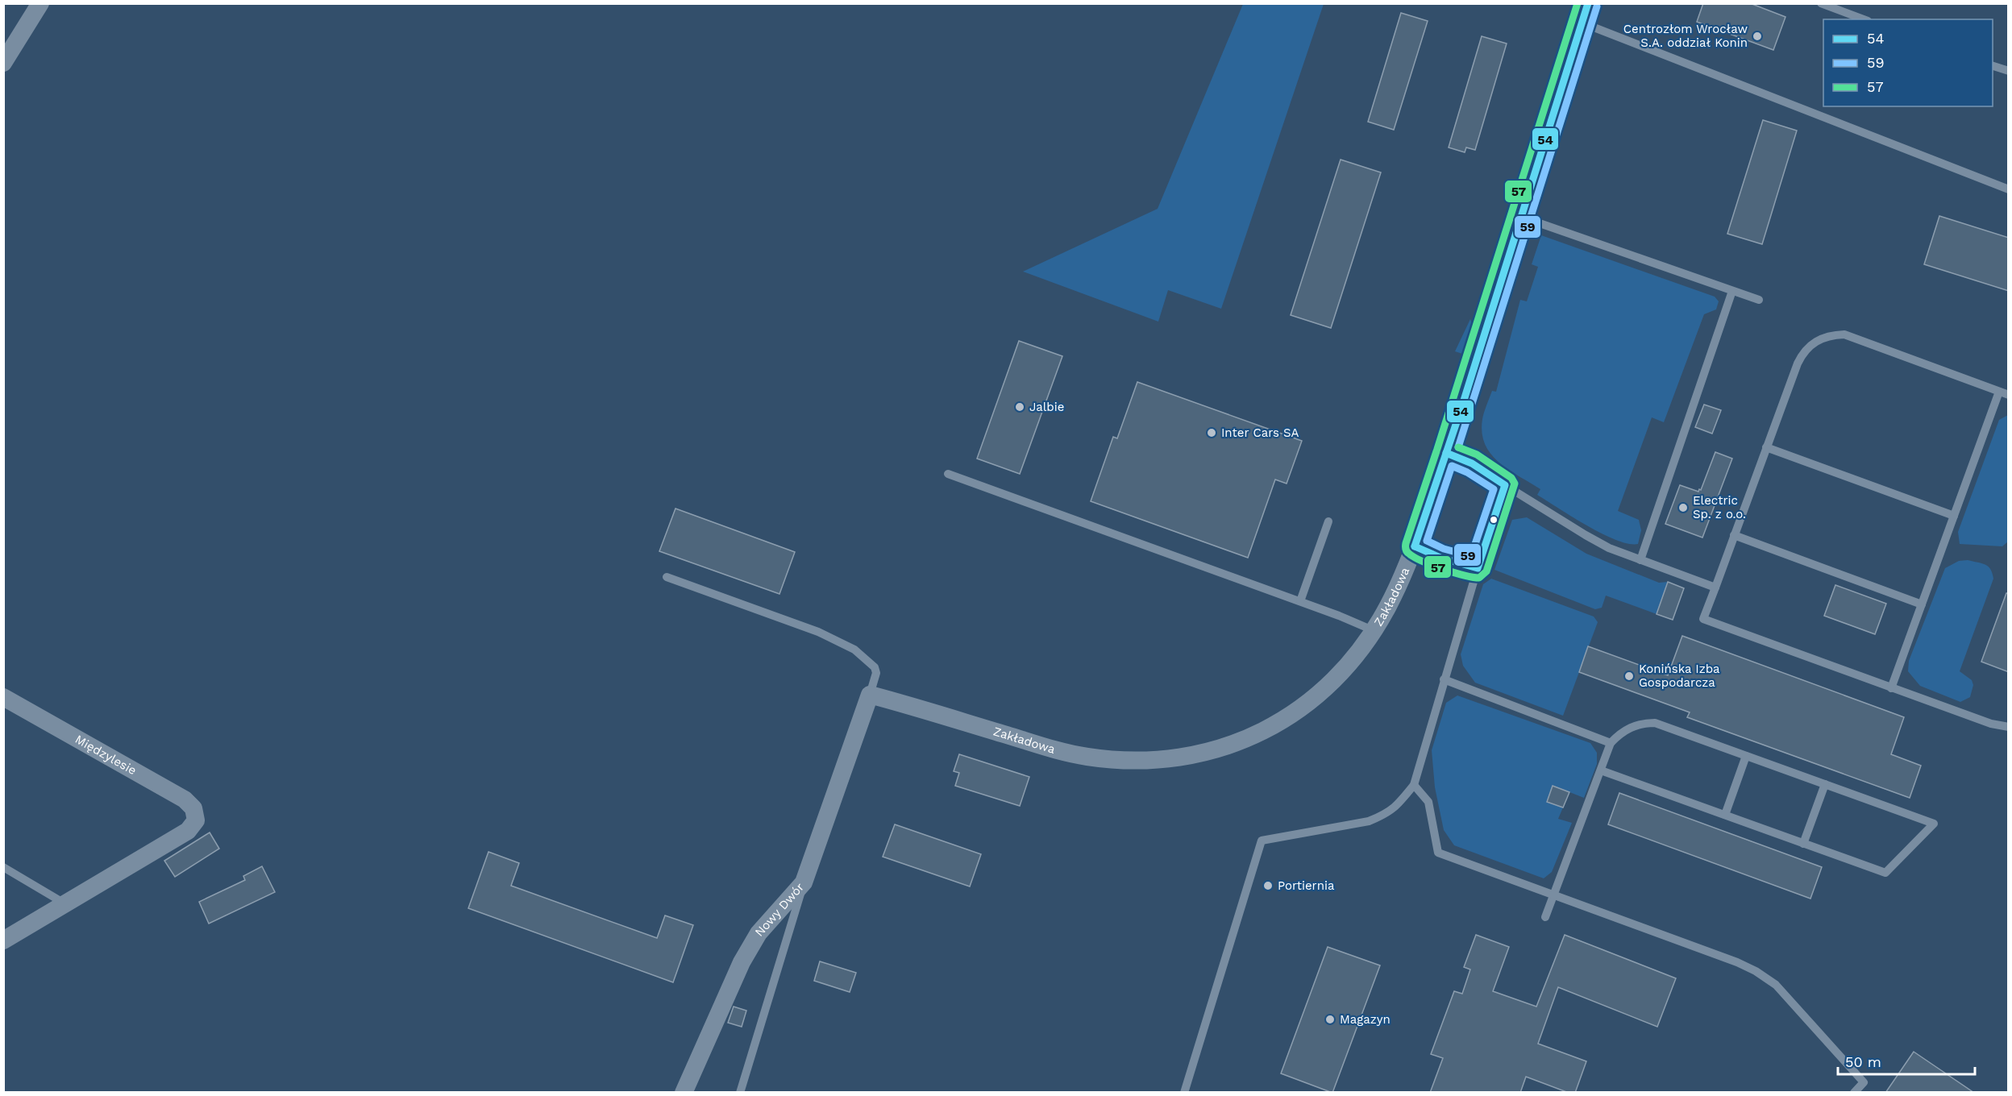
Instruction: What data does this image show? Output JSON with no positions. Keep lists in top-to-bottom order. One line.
{"streets":{"street":["Zakładowa","Międzylesie","Nowy Dwór"]},"crossings":[["Zakładowa","Nowy Dwór"]],"places":["Centrozłom Wrocław S.A. oddział Konin","Jalbie","Inter Cars SA","Electric Sp. z o.o.","Konińska Izba Gospodarcza","Portiernia","Magazyn"],"lines":["transit line 54","transit line 57","transit line 59"],"legend":["54","59","57"],"scale_bar":"50 m"}
